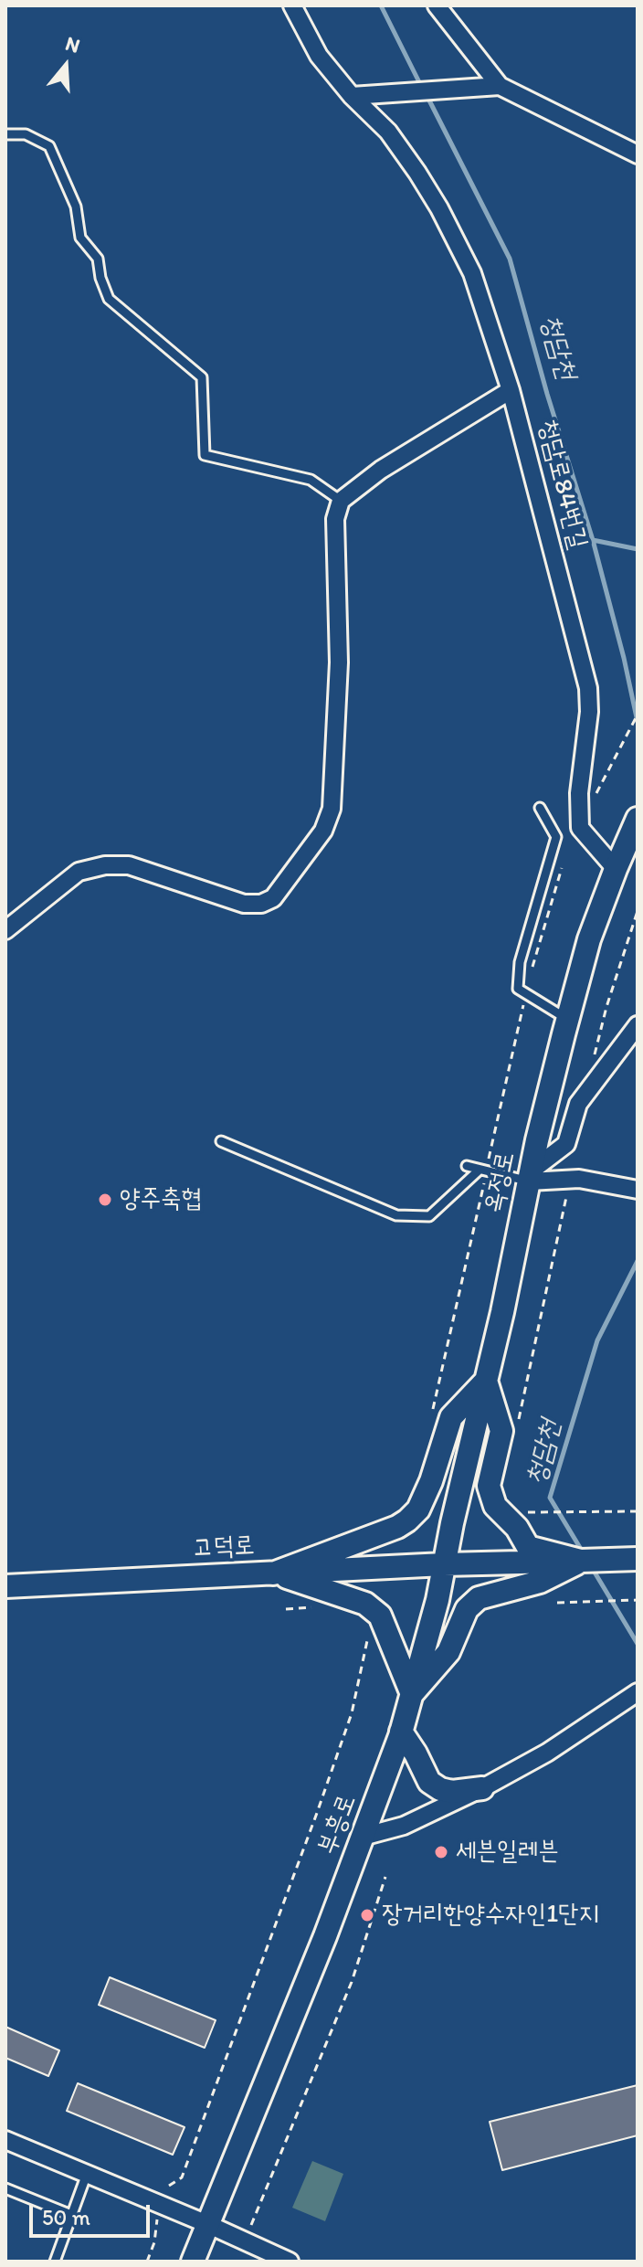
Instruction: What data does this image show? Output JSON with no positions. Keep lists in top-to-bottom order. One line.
{"streets":{"main road":["옥정로","고덕로","부흥로"],"street":["청담로84번길"]},"crossings":[["청담로84번길","옥정로"],["옥정로","고덕로"],["옥정로","부흥로"],["고덕로","부흥로"]],"water":["청담천"],"places":["양주축협","세븐일레븐","장거리한양수자인1단지"],"scale_bar":"50 m","north":"top"}
